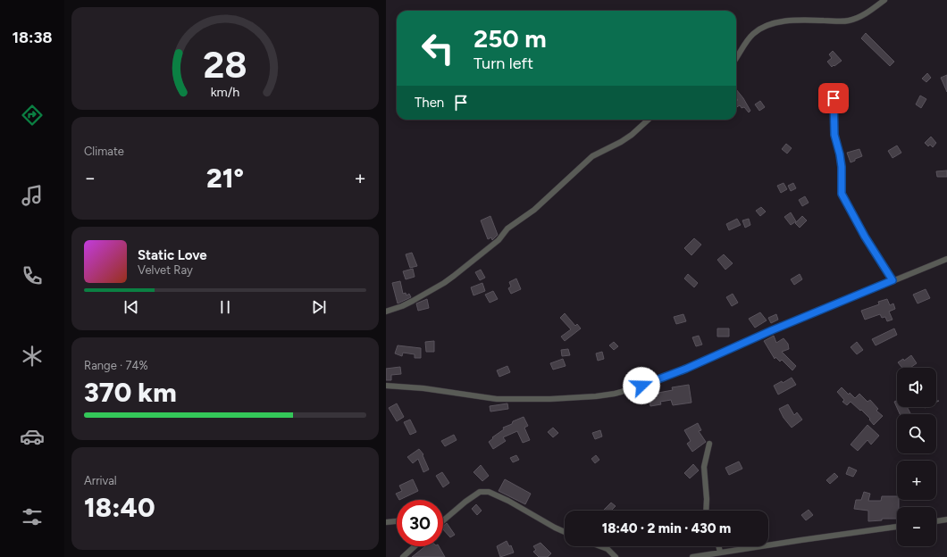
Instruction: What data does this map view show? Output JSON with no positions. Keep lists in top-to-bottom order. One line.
{"page":{"tabs":"18:38","turn":["250 m","Turn left"],"then":"Then","tile":["Climate",["Range · 74%","370 km"],["Arrival","18:40"]],"heat":["−","21°","+"],"song":["Static Love","Velvet Ray"],"map_buttons":["+","−"],"limit":"30","trip":"18:40 · 2 min · 430 m","gauge":["28","km/h"]}}
